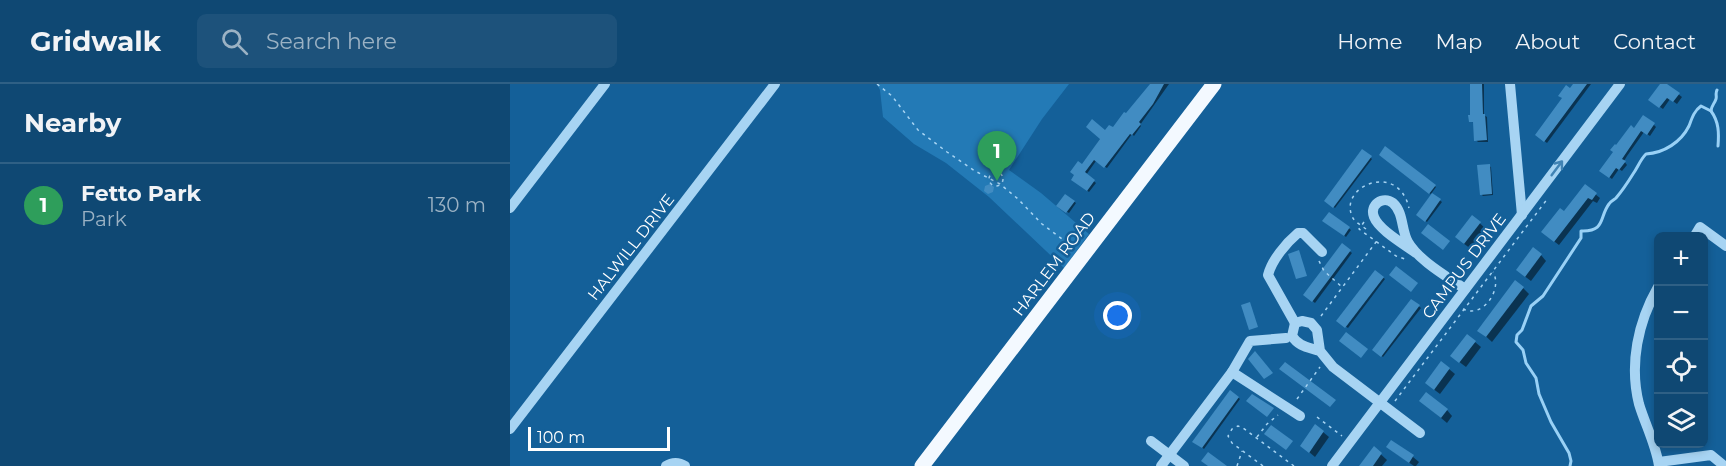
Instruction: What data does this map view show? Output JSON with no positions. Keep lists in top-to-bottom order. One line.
{"streets":{"main road":["HARLEM ROAD"],"street":["HALWILL DRIVE","CAMPUS DRIVE"]},"scale_bar":"100 m","page":{"header":"Gridwalk","search":"Search here","nav":["Home","Map","About","Contact"],"heading":"Nearby","pins":"1","list":[{"mark":"1","name":"Fetto Park","note":"Park","value":"130 m"}],"map_buttons":["+","−"],"scale":"100 m"}}
